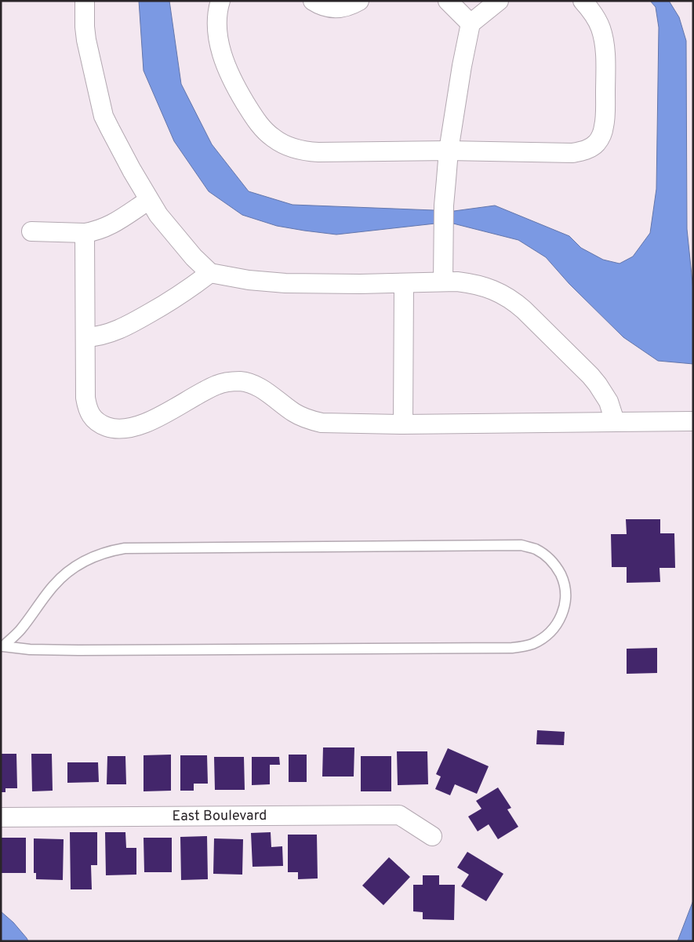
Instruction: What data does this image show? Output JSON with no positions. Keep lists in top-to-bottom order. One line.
{"streets":{"street":["East Boulevard"]}}
